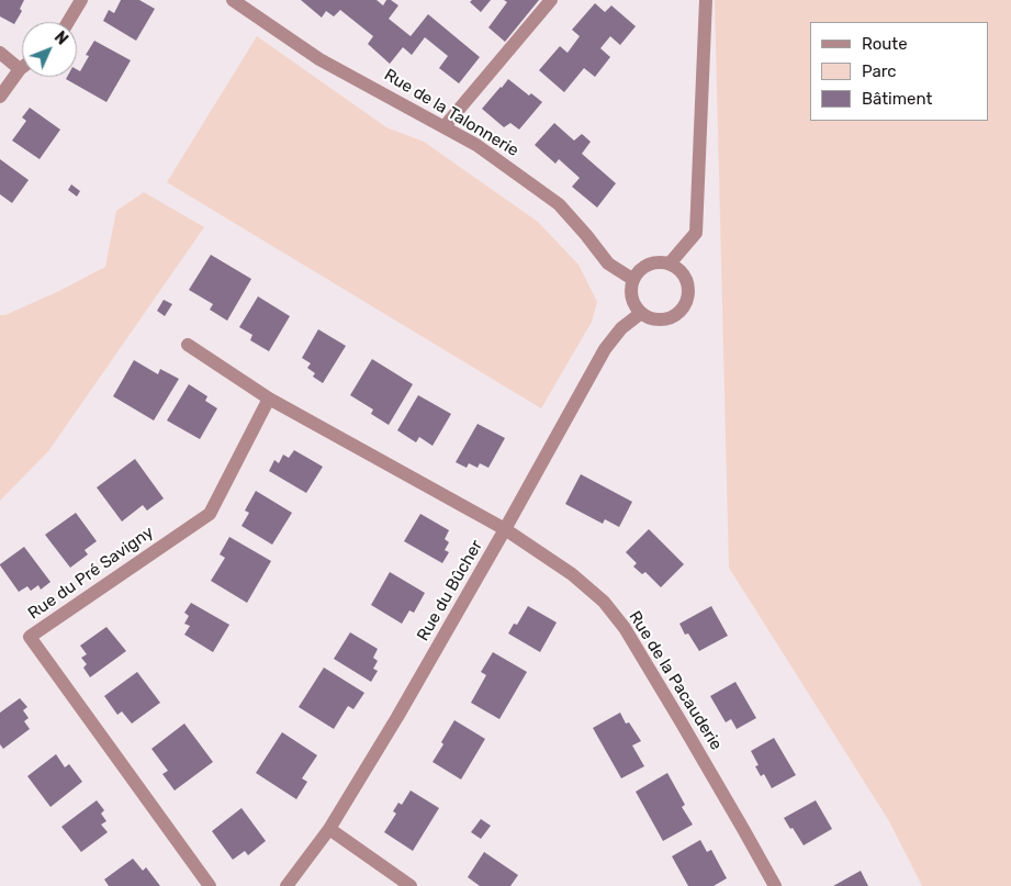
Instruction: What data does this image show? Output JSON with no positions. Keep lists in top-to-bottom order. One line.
{"streets":{"street":["Rue de la Talonnerie","Rue du Pré Savigny","Rue du Bûcher","Rue de la Pacauderie"]},"crossings":[["Rue de la Talonnerie","Rue du Bûcher"],["Rue du Bûcher","Rue de la Pacauderie"]],"legend":["Route","Parc","Bâtiment"],"north":"top right"}
